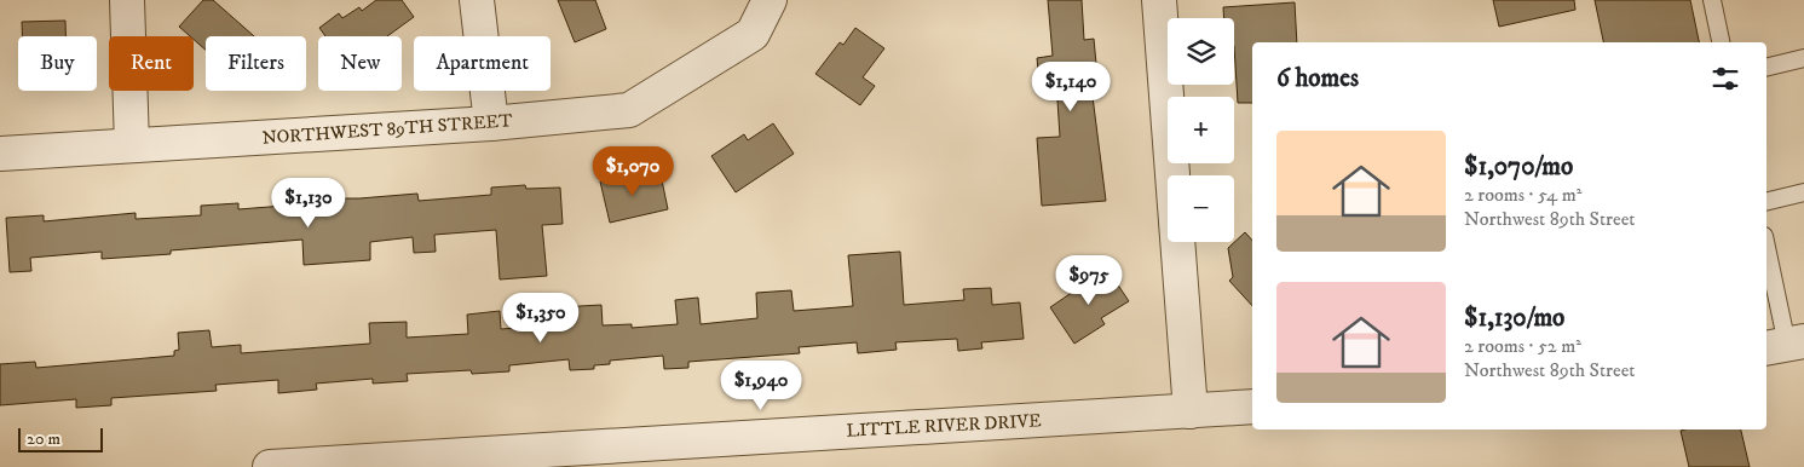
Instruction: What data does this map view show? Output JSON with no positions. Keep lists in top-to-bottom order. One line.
{"streets":{"street":["NORTHWEST 89TH STREET","LITTLE RIVER DRIVE"]},"scale_bar":"20 m","page":{"map_buttons":["+","−"],"chip":["Buy","Rent","Filters","New","Apartment"],"heading":"6 homes","price":["$1,140","$1,070","$1,130","$975","$1,350","$1,940"],"list":[{"name":"$1,070/mo","note":"2 rooms · 54 m² · Northwest 89th Street"},{"name":"$1,130/mo","note":"2 rooms · 52 m² · Northwest 89th Street"}],"scale":"20 m"}}
